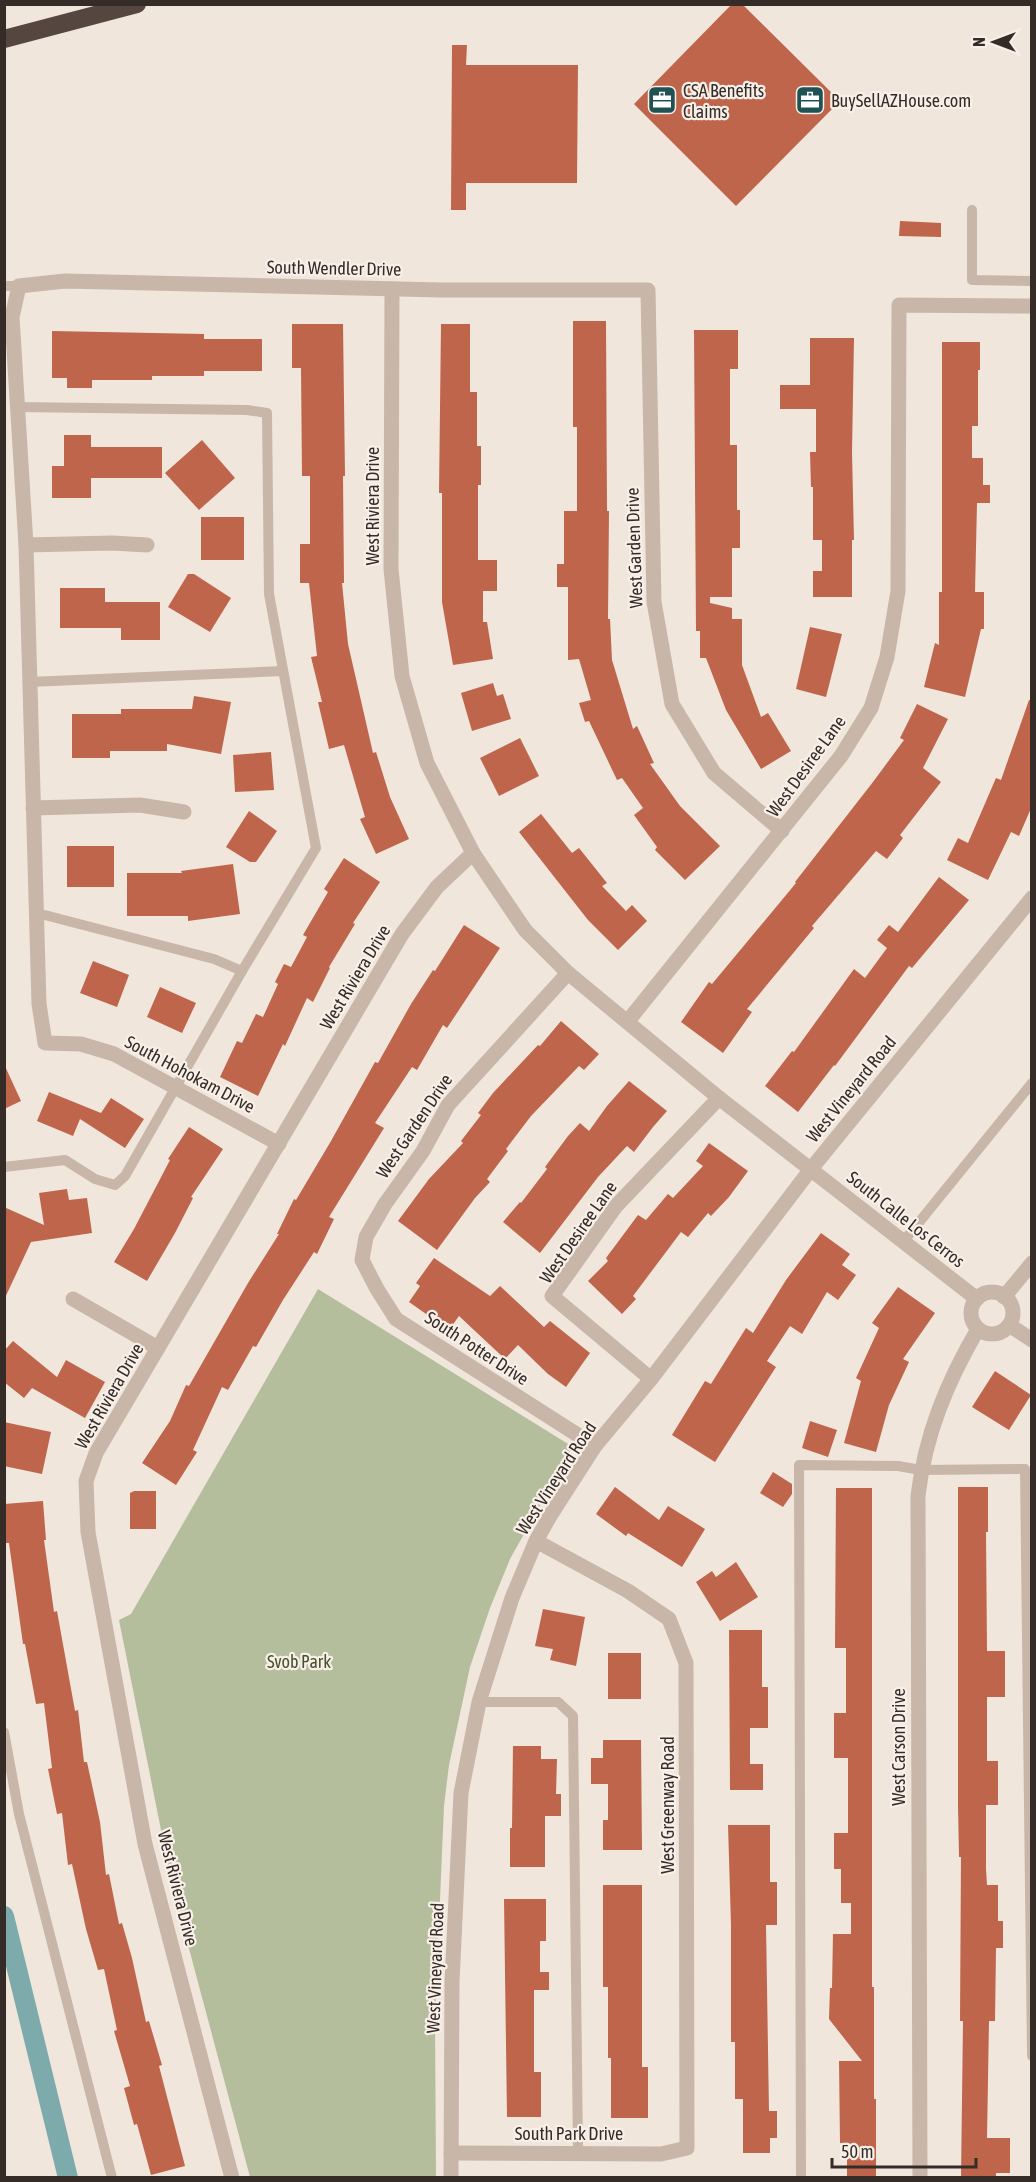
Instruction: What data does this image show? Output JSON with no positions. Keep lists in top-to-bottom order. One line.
{"streets":{"street":["South Wendler Drive","West Riviera Drive","West Garden Drive","West Desiree Lane","South Hohokam Drive","West Vineyard Road","South Calle Los Cerros","South Potter Drive","West Carson Drive","West Greenway Road","South Park Drive"]},"crossings":[["South Wendler Drive","West Riviera Drive"],["South Wendler Drive","West Garden Drive"],["West Riviera Drive","West Garden Drive"],["West Riviera Drive","West Desiree Lane"],["West Riviera Drive","South Hohokam Drive"],["West Riviera Drive","West Vineyard Road"],["West Riviera Drive","South Calle Los Cerros"],["West Garden Drive","West Desiree Lane"],["West Garden Drive","South Potter Drive"],["West Desiree Lane","West Vineyard Road"],["West Vineyard Road","South Calle Los Cerros"],["West Vineyard Road","South Potter Drive"],["West Vineyard Road","West Greenway Road"],["West Vineyard Road","South Park Drive"],["South Calle Los Cerros","West Carson Drive"],["West Greenway Road","South Park Drive"]],"parks":["Svob Park"],"places":{"office":["CSA Benefits Claims","BuySellAZHouse.com"]},"scale_bar":"50 m","north":"left"}
